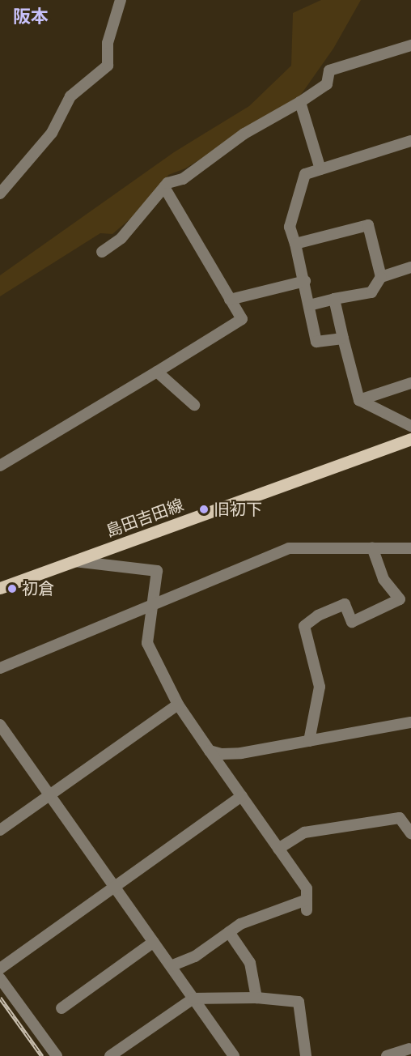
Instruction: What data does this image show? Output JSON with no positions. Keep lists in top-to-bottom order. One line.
{"streets":{"main road":["島田吉田線"]},"districts":["阪本"],"places":["旧初下","初倉"]}
